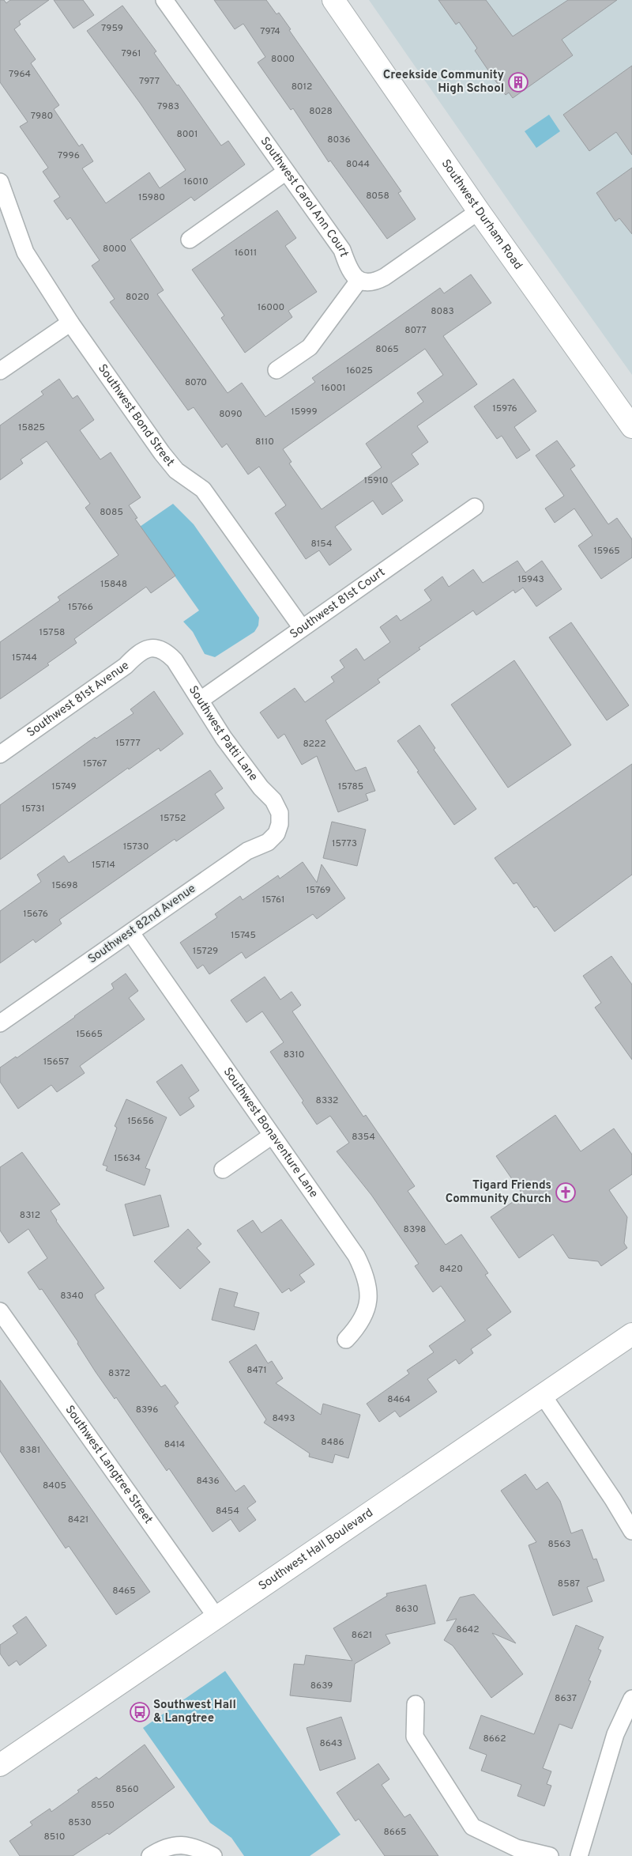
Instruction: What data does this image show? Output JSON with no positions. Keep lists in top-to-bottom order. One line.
{"streets":{"main road":["Southwest Durham Road","Southwest Hall Boulevard"],"street":["Southwest Carol Ann Court","Southwest Bond Street","Southwest 81st Court","Southwest 81st Avenue","Southwest Patti Lane","Southwest 82nd Avenue","Southwest Bonaventure Lane","Southwest Langtree Street"]},"crossings":[["Southwest Bond Street","Southwest 81st Court"],["Southwest 81st Court","Southwest Patti Lane"],["Southwest 81st Avenue","Southwest Patti Lane"],["Southwest Patti Lane","Southwest 82nd Avenue"],["Southwest 82nd Avenue","Southwest Bonaventure Lane"],["Southwest Langtree Street","Southwest Hall Boulevard"]],"places":{"building":["Creekside Community High School"],"church":["Tigard Friends Community Church"],"bus stop":["Southwest Hall & Langtree"]},"house_numbers":["7959","7974","7961","8000","7964","7977","8012","7983","8028","7980","8001","8036","7996","8044","16010","8058","15980","8000","16011","8020","16000","8083","8077","8065","16025","8070","16001","15976","15999","8090","15825","8110","15910","8085","8154","15965","15943","15848","15766","15758","15744","15777","8222","15767","15749","15785","15731","15752","15773","15730","15714","15698","15769","15761","15676","15745","15729","15665","8310","15657","8332","15656","8354","15634","8312","8398","8420","8340","8471","8372","8464","8396","8493","8486","8414","8381","8436","8405","8454","8421","8563","8587","8465","8630","8642","8621","8639","8637","8662","8643","8560","8550","8530","8665","8510"]}
